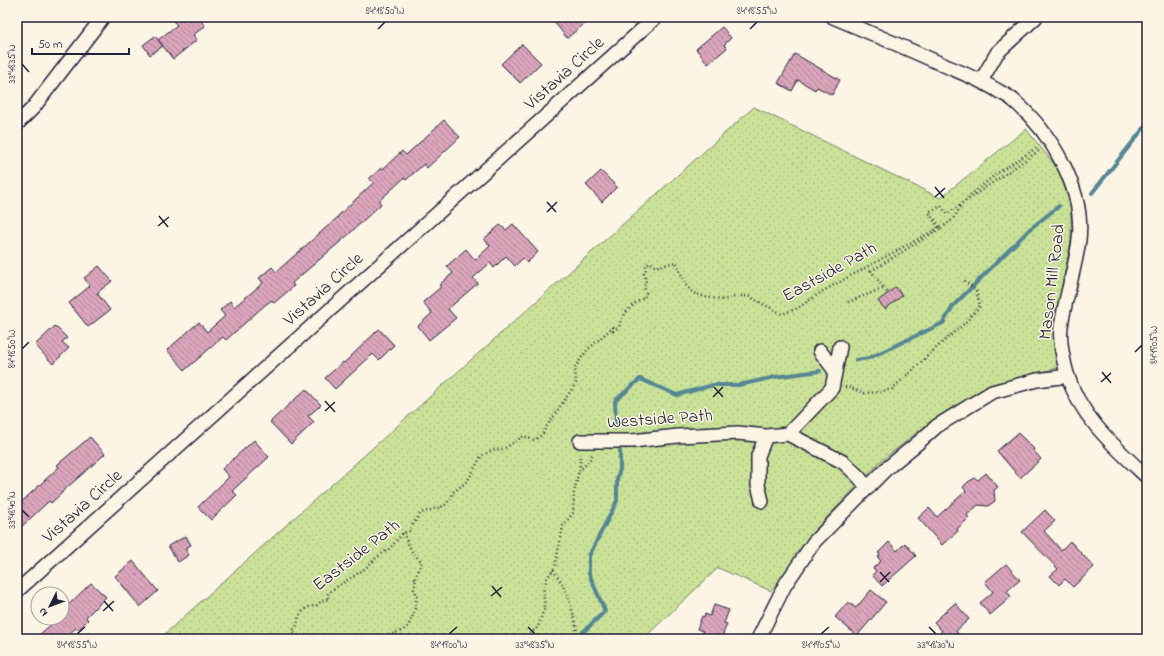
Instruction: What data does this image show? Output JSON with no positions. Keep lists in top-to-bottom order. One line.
{"streets":{"street":["Vistavia Circle","Mason Mill Road","Westside Path"],"path":["Eastside Path"]},"scale_bar":"50 m","north":"bottom left","coordinates":["84°18'50\"W","84°18'55\"W","33°48'35\"N","84°19'05\"W","33°48'40\"N","84°19'00\"W","33°48'30\"N"]}
